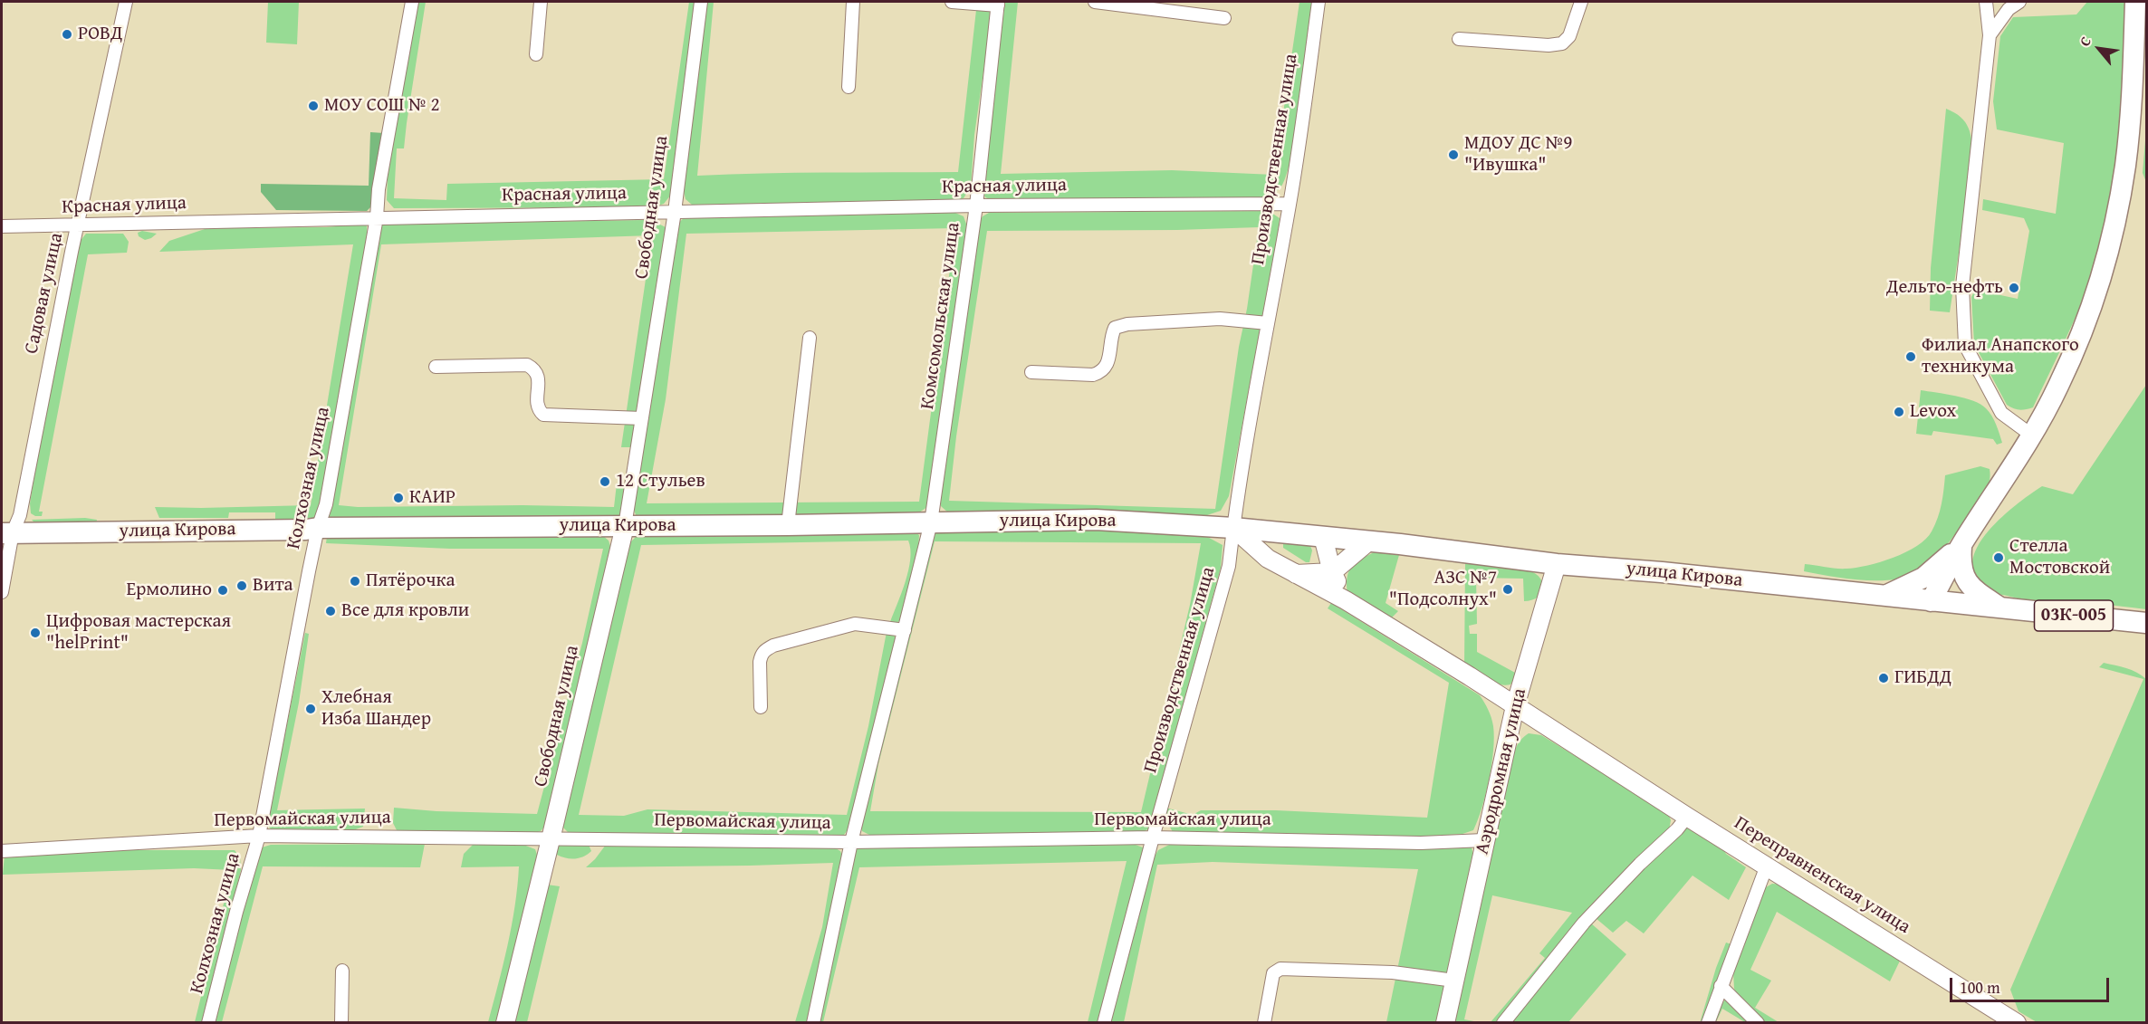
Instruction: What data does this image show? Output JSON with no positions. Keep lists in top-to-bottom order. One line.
{"streets":{"main road":["улица Кирова","03К-005"],"street":["Производственная улица","Красная улица","Свободная улица","Садовая улица","Комсомольская улица","Колхозная улица","Аэродромная улица","Первомайская улица","Переправненская улица"]},"crossings":[["Производственная улица","Красная улица"],["Производственная улица","улица Кирова"],["Производственная улица","Первомайская улица"],["Красная улица","Свободная улица"],["Красная улица","Садовая улица"],["Красная улица","Комсомольская улица"],["Красная улица","Колхозная улица"],["Свободная улица","улица Кирова"],["Свободная улица","Первомайская улица"],["Садовая улица","улица Кирова"],["Комсомольская улица","улица Кирова"],["Комсомольская улица","Первомайская улица"],["Колхозная улица","улица Кирова"],["Колхозная улица","Первомайская улица"],["улица Кирова","03К-005"],["улица Кирова","Аэродромная улица"],["Аэродромная улица","Первомайская улица"],["Аэродромная улица","Переправненская улица"]],"places":["РОВД","МОУ СОШ № 2","МДОУ ДС №9 \"Ивушка\"","Дельто-нефть","Филиал Анапского техникума","Levox","12 Стульев","КАИР","Стелла Мостовской","Пятёрочка","Вита","АЗС №7 \"Подсолнух\"","Ермолино","Все для кровли","Цифровая мастерская \"helPrint\"","ГИБДД","Хлебная Изба Шандер"],"scale_bar":"100 m","north":"top left"}
